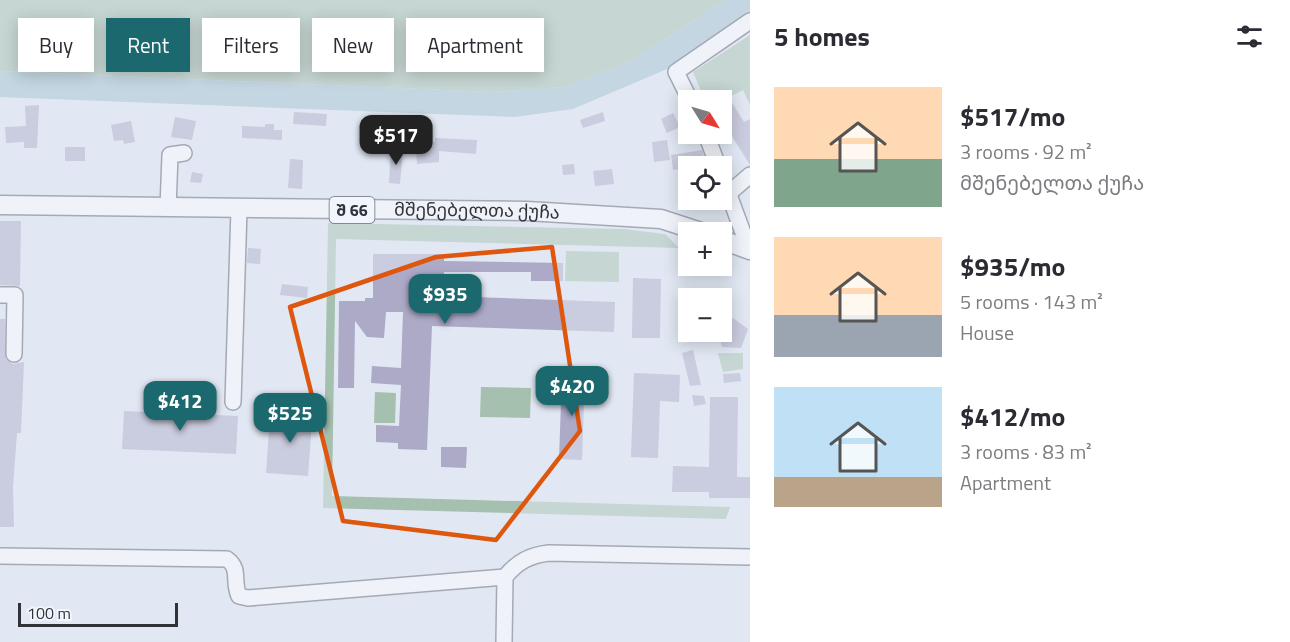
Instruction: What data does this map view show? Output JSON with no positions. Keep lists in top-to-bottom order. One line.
{"streets":{"main road":["შ 66","მშენებელთა ქუჩა"]},"scale_bar":"100 m","north":"bottom right","page":{"heading":"5 homes","chip":["Buy","Rent","Filters","New","Apartment"],"list":[{"name":"$517/mo","note":"3 rooms · 92 m² · მშენებელთა ქუჩა"},{"name":"$935/mo","note":"5 rooms · 143 m² · House"},{"name":"$412/mo","note":"3 rooms · 83 m² · Apartment"}],"map_buttons":["+","−"],"price":["$517","$935","$420","$412","$525"],"scale":"100 m"}}
